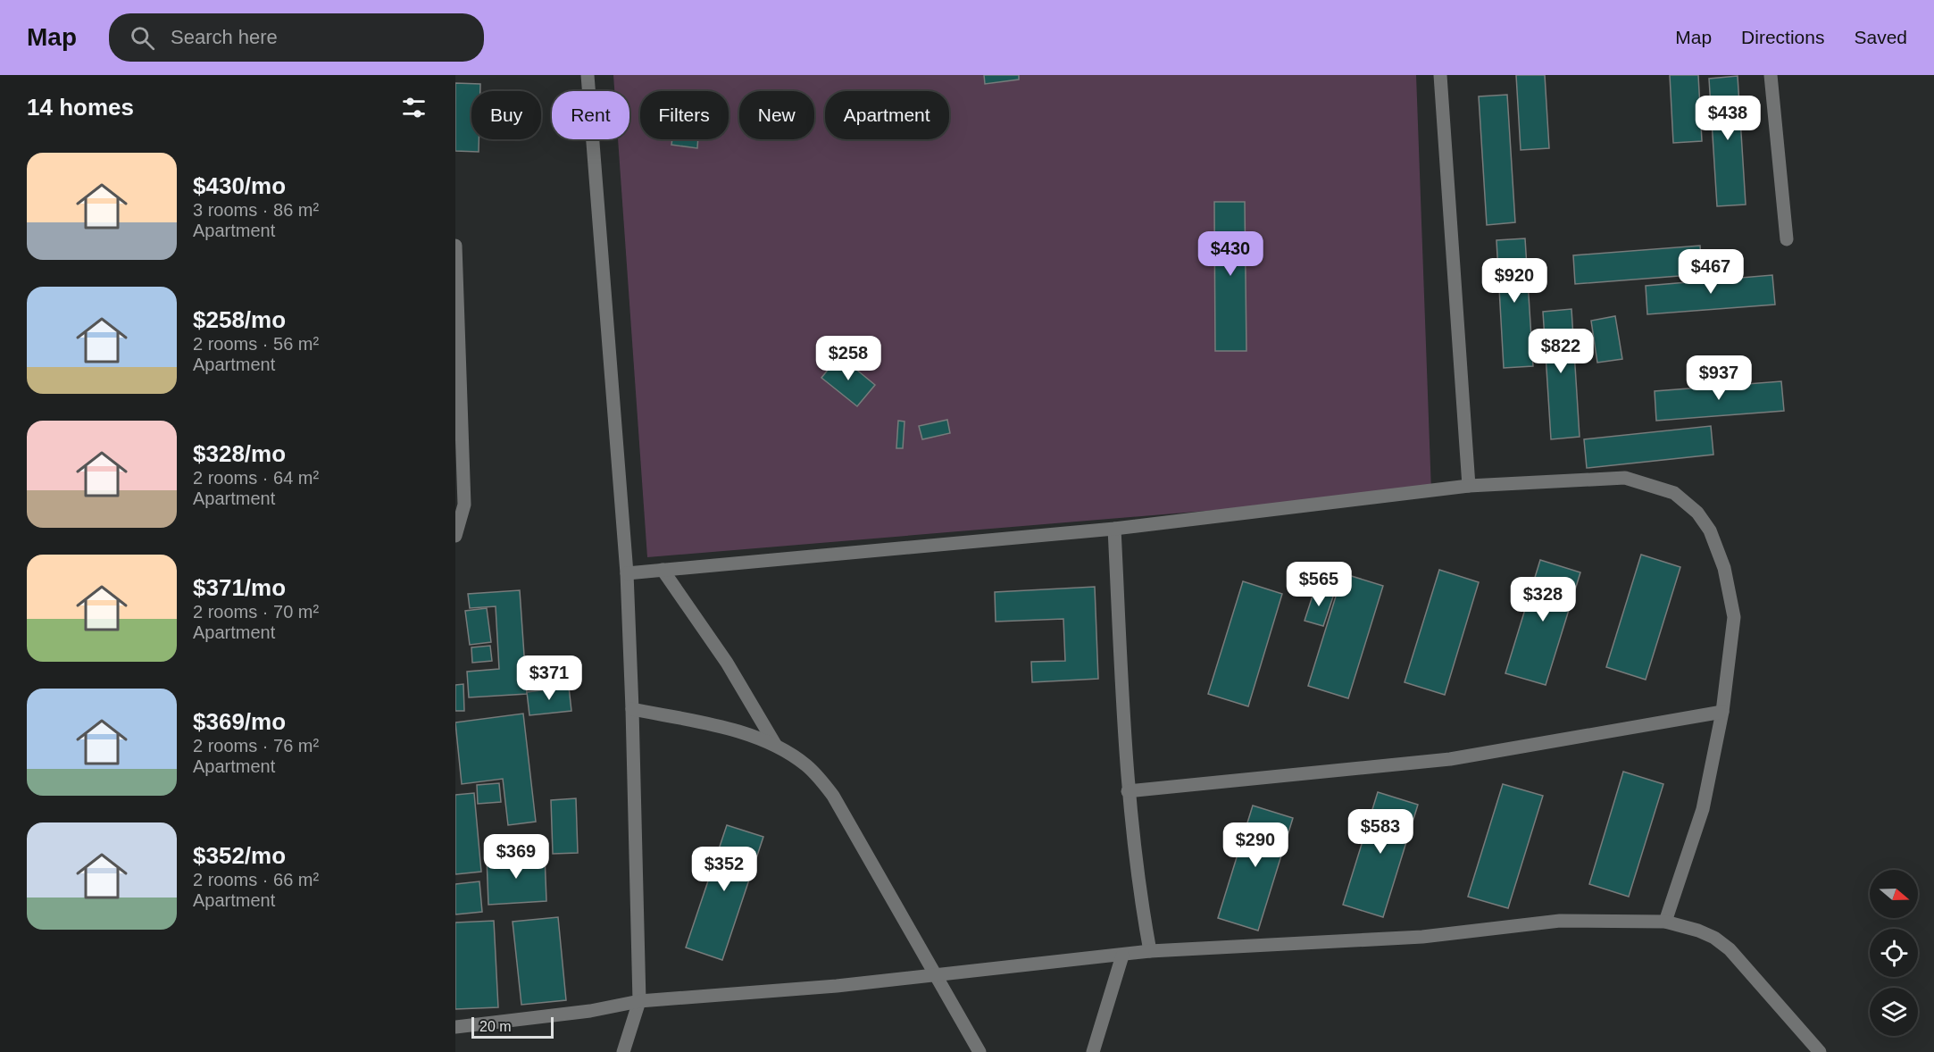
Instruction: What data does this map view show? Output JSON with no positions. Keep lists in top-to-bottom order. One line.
{"scale_bar":"20 m","north":"right","page":{"header":"Map","search":"Search here","nav":["Map","Directions","Saved"],"heading":"14 homes","chip":["Buy","Rent","Filters","New","Apartment"],"price":["$438","$430","$467","$920","$822","$258","$937","$565","$328","$371","$583","$290","$369","$352"],"list":[{"name":"$430/mo","note":"3 rooms · 86 m² · Apartment"},{"name":"$258/mo","note":"2 rooms · 56 m² · Apartment"},{"name":"$328/mo","note":"2 rooms · 64 m² · Apartment"},{"name":"$371/mo","note":"2 rooms · 70 m² · Apartment"},{"name":"$369/mo","note":"2 rooms · 76 m² · Apartment"},{"name":"$352/mo","note":"2 rooms · 66 m² · Apartment"}],"scale":"20 m"}}
